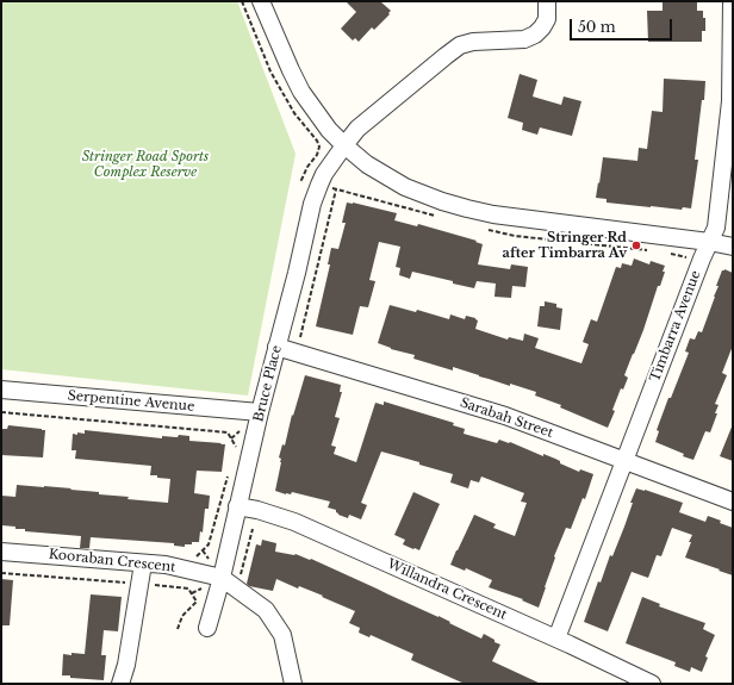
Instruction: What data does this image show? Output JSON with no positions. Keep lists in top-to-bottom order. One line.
{"streets":{"street":["Timbarra Avenue","Bruce Place","Serpentine Avenue","Sarabah Street","Kooraban Crescent","Willandra Crescent"]},"crossings":[["Timbarra Avenue","Sarabah Street"],["Timbarra Avenue","Willandra Crescent"],["Bruce Place","Serpentine Avenue"],["Bruce Place","Sarabah Street"],["Bruce Place","Kooraban Crescent"],["Bruce Place","Willandra Crescent"]],"parks":["Stringer Road Sports Complex Reserve"],"places":["Stringer Rd after Timbarra Av"],"scale_bar":"50 m"}
